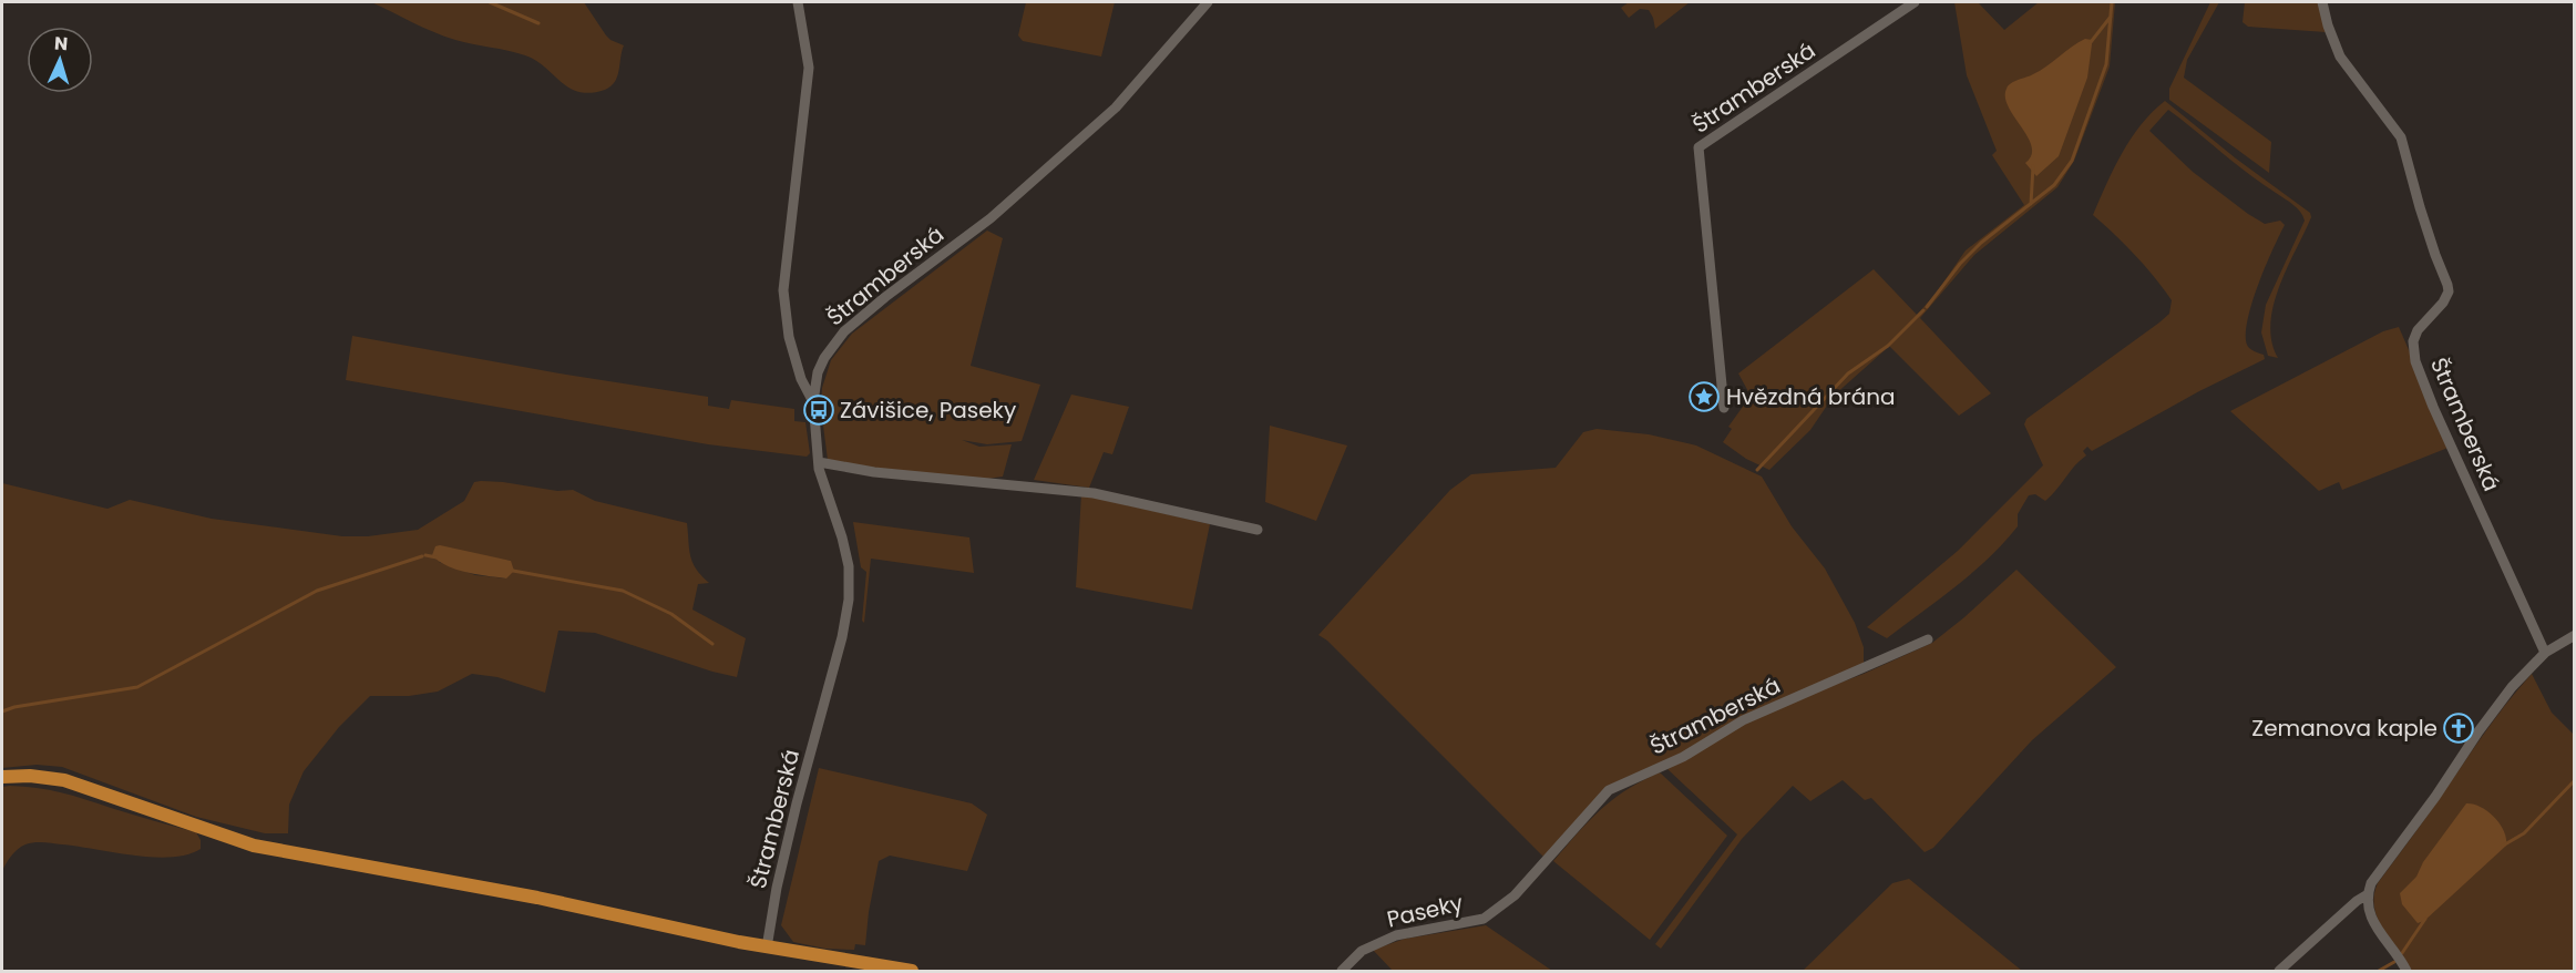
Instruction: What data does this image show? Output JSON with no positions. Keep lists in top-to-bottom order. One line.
{"streets":{"street":["Štramberská","Paseky"]},"crossings":[["Štramberská","Paseky"]],"places":{"place":["Hvězdná brána"],"bus stop":["Závišice, Paseky"],"church":["Zemanova kaple"]},"north":"top"}
